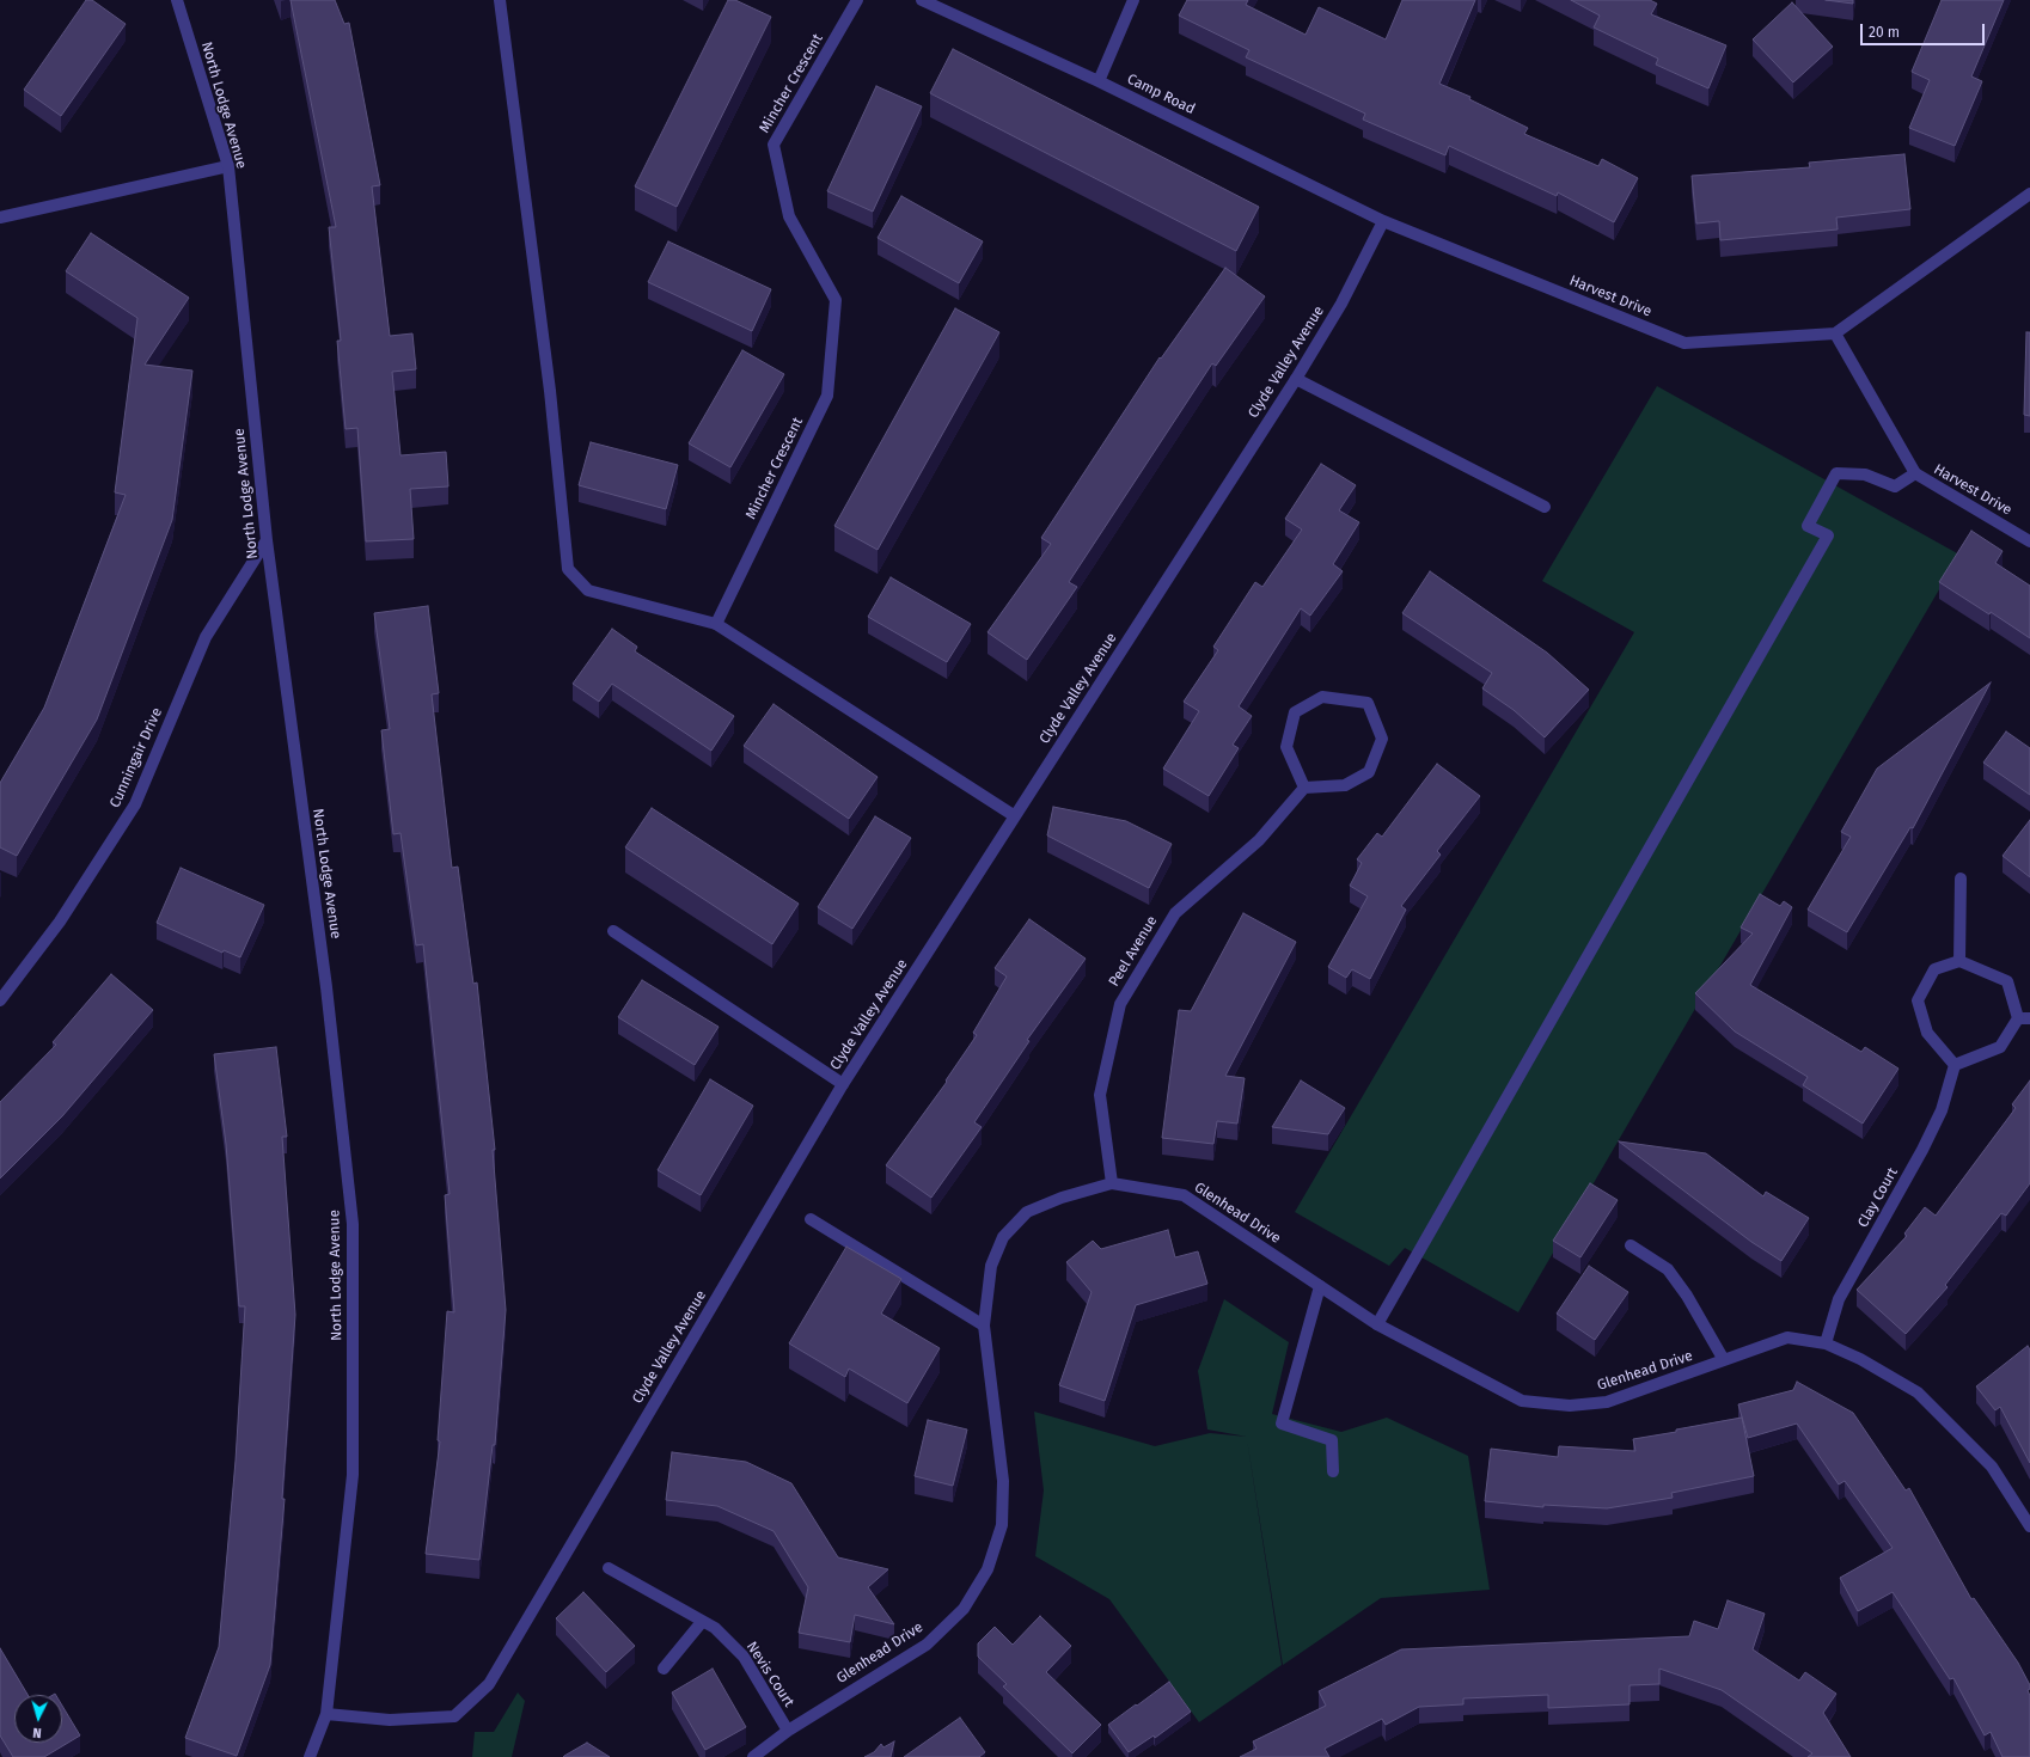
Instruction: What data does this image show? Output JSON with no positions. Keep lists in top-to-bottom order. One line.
{"streets":{"street":["Mincher Crescent","Camp Road","North Lodge Avenue","Harvest Drive","Clyde Valley Avenue","Cunningair Drive","Peel Avenue","Clay Court","Glenhead Drive","Nevis Court"]},"crossings":[["Camp Road","Harvest Drive"],["Camp Road","Clyde Valley Avenue"],["North Lodge Avenue","Clyde Valley Avenue"],["North Lodge Avenue","Cunningair Drive"],["Harvest Drive","Clyde Valley Avenue"],["Peel Avenue","Glenhead Drive"],["Clay Court","Glenhead Drive"],["Glenhead Drive","Nevis Court"]],"scale_bar":"20 m","north":"bottom"}
